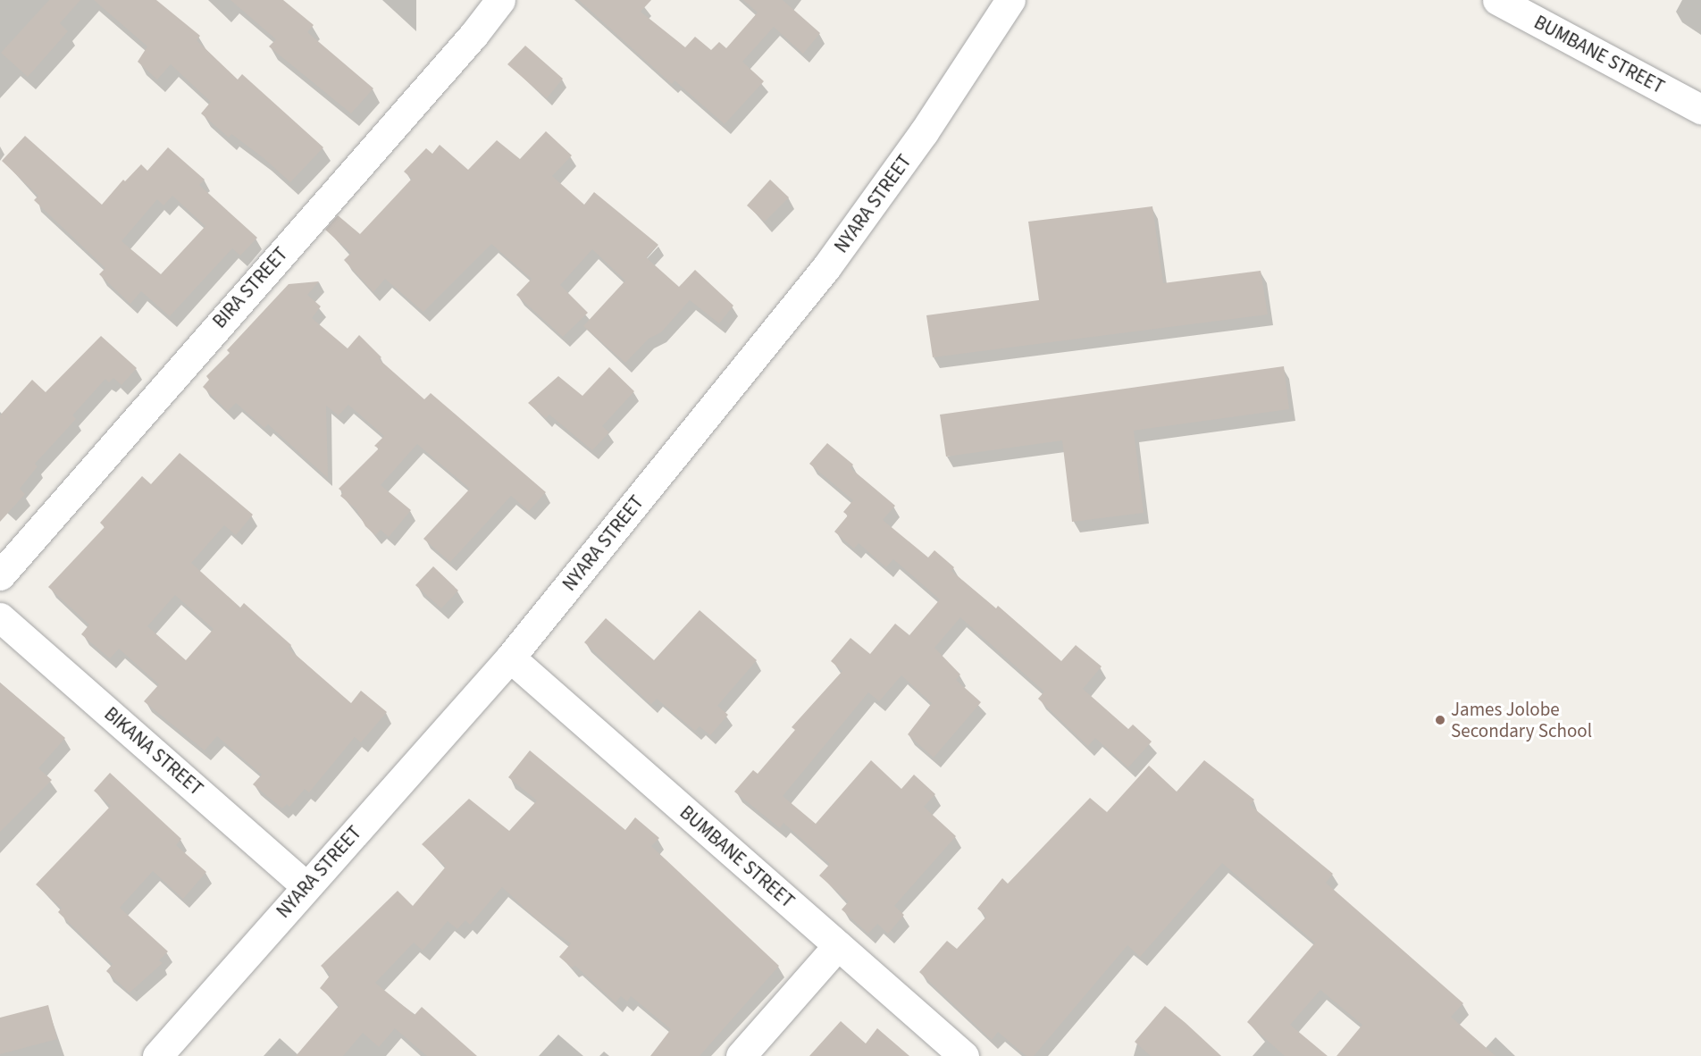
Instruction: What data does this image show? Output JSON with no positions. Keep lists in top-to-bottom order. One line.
{"streets":{"street":["BUMBANE STREET","NYARA STREET","BIRA STREET","BIKANA STREET"]},"crossings":[["BUMBANE STREET","NYARA STREET"],["NYARA STREET","BIKANA STREET"]],"places":["James Jolobe Secondary School"]}
